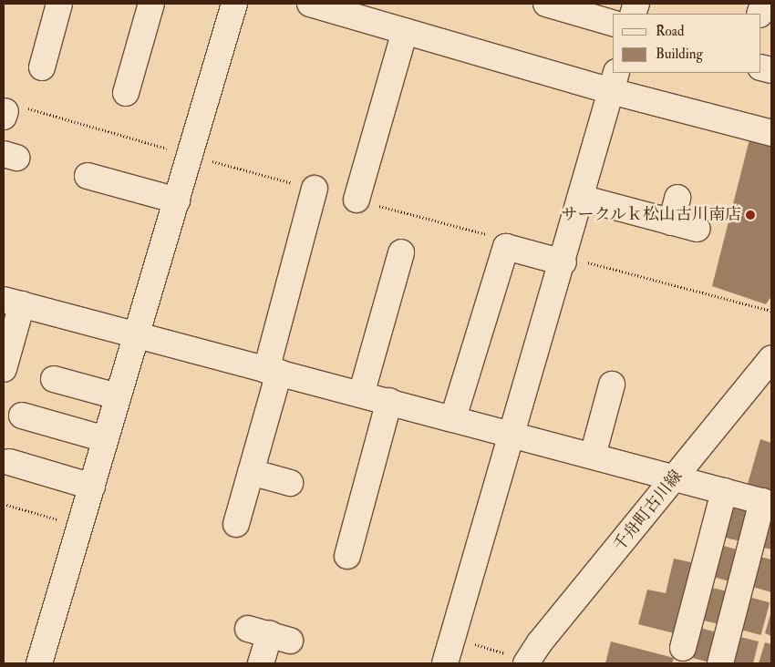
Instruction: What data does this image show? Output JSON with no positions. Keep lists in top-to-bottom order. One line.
{"streets":{"street":["千舟町古川線"]},"places":["サークルｋ松山古川南店"],"legend":["Road","Building"]}
